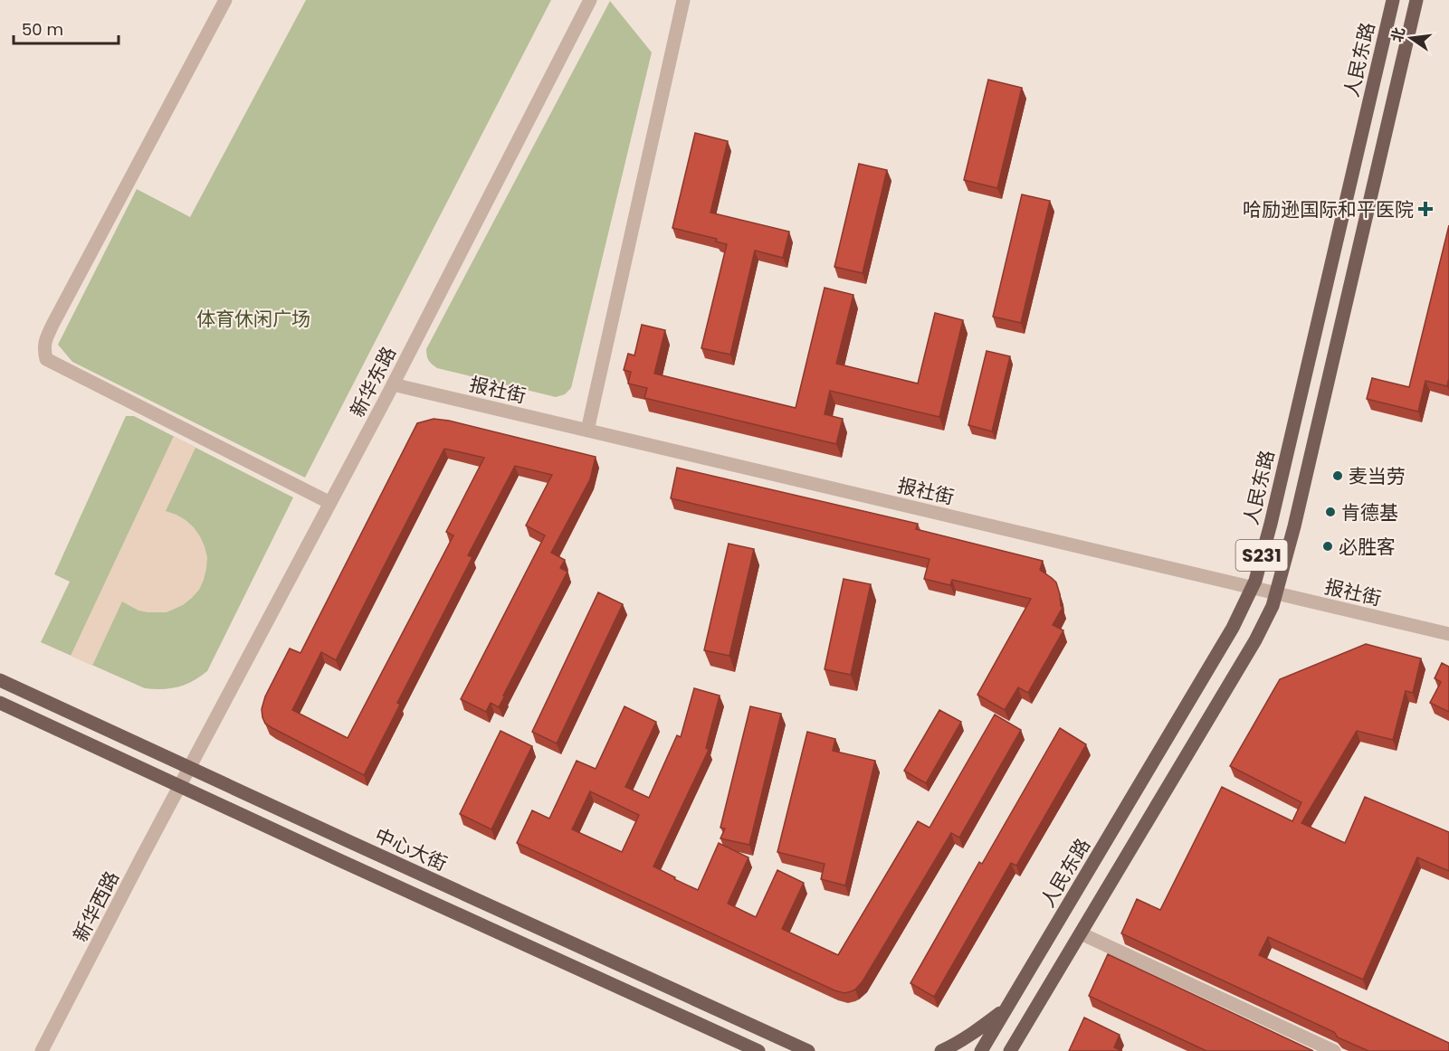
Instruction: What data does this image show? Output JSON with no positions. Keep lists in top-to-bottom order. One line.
{"streets":{"main road":["人民东路","S231","中心大街"],"street":["新华东路","报社街","新华西路"]},"crossings":[["人民东路","报社街"],["新华东路","报社街"],["新华东路","中心大街"],["新华东路","新华西路"],["报社街","S231"],["中心大街","新华西路"]],"parks":["体育休闲广场"],"places":{"health":["哈励逊国际和平医院"],"other":["麦当劳","肯德基","必胜客"]},"scale_bar":"50 m","north":"left"}
